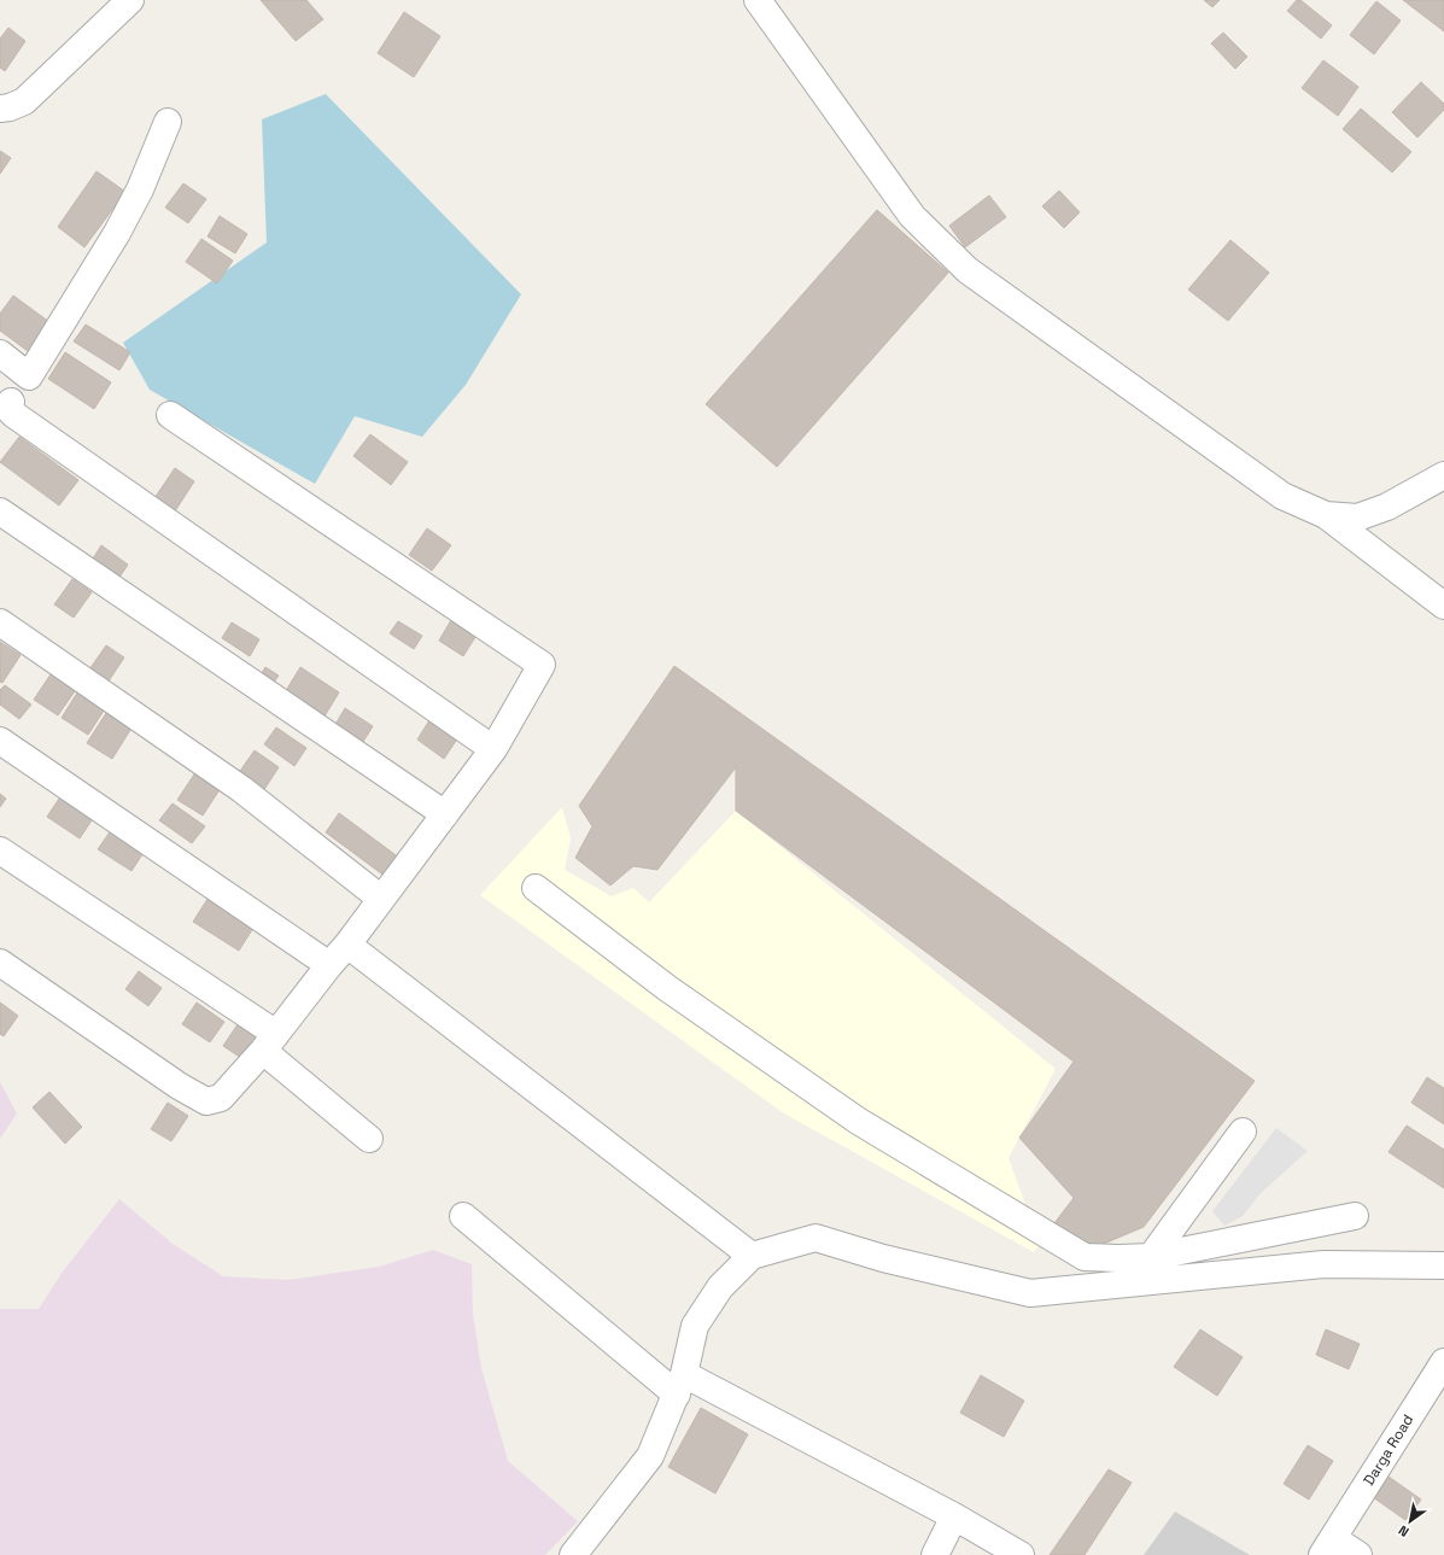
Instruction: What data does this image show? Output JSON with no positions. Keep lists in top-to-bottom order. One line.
{"streets":{"street":["Darga Road"]},"north":"bottom left"}
